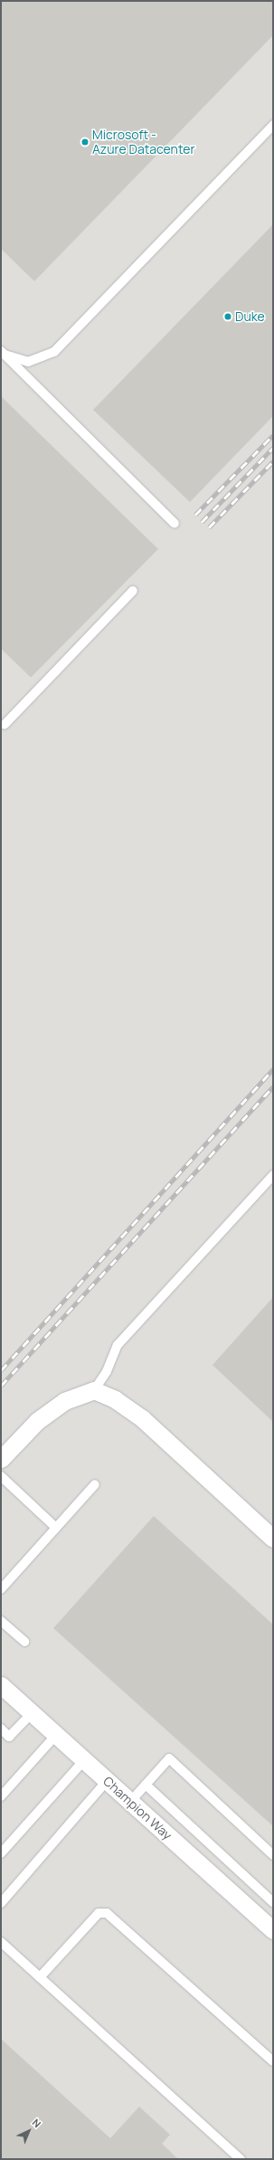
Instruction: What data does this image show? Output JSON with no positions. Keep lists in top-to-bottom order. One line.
{"streets":{"street":["Champion Way"]},"places":["Microsoft - Azure Datacenter","Duke"],"north":"top right"}
